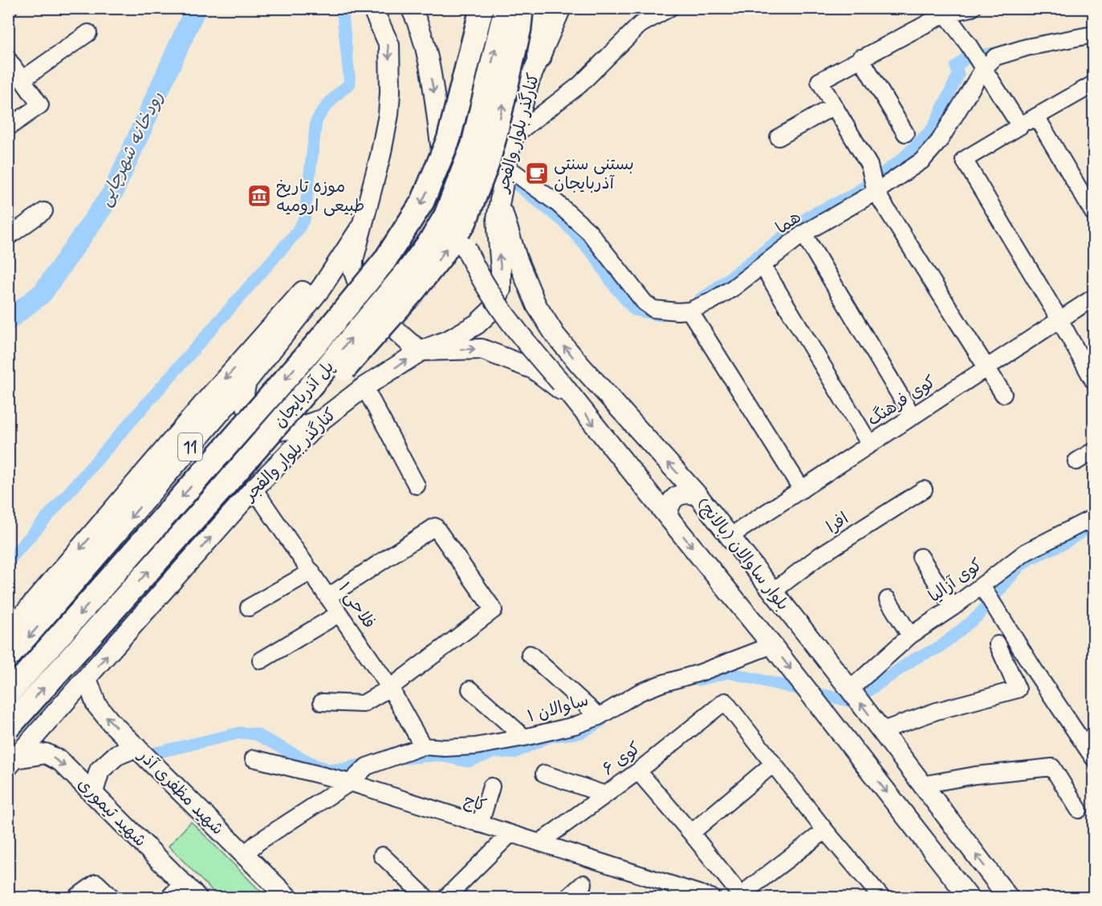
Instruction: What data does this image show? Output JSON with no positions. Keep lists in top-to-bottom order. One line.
{"streets":{"highway":["پل آذربایجان"],"main road":["کنارگذر بلوار والفجر","11","بلوار ساوالان (بالانج)","شهید مظفری آذر","شهید تیموری"],"street":["هما","کوی فرهنگ","افرا","کوی آزالیا","فلاحی ۱","ساوالان ۱","کوی ۶","کاج"]},"crossings":[["کنارگذر بلوار والفجر","هما"],["کنارگذر بلوار والفجر","بلوار ساوالان (بالانج)"],["کنارگذر بلوار والفجر","فلاحی ۱"],["کنارگذر بلوار والفجر","شهید مظفری آذر"],["کنارگذر بلوار والفجر","شهید تیموری"],["کوی فرهنگ","بلوار ساوالان (بالانج)"],["افرا","بلوار ساوالان (بالانج)"],["بلوار ساوالان (بالانج)","کوی آزالیا"],["بلوار ساوالان (بالانج)","ساوالان ۱"],["فلاحی ۱","ساوالان ۱"],["ساوالان ۱","کاج"],["کوی ۶","کاج"]],"one_way":["شهید تیموری"],"water":["رودخانه شهرچایی"],"places":{"cafe":["بستنی سنتی آذربایجان"],"museum":["موزه تاریخ طبیعی ارومیه"]}}
